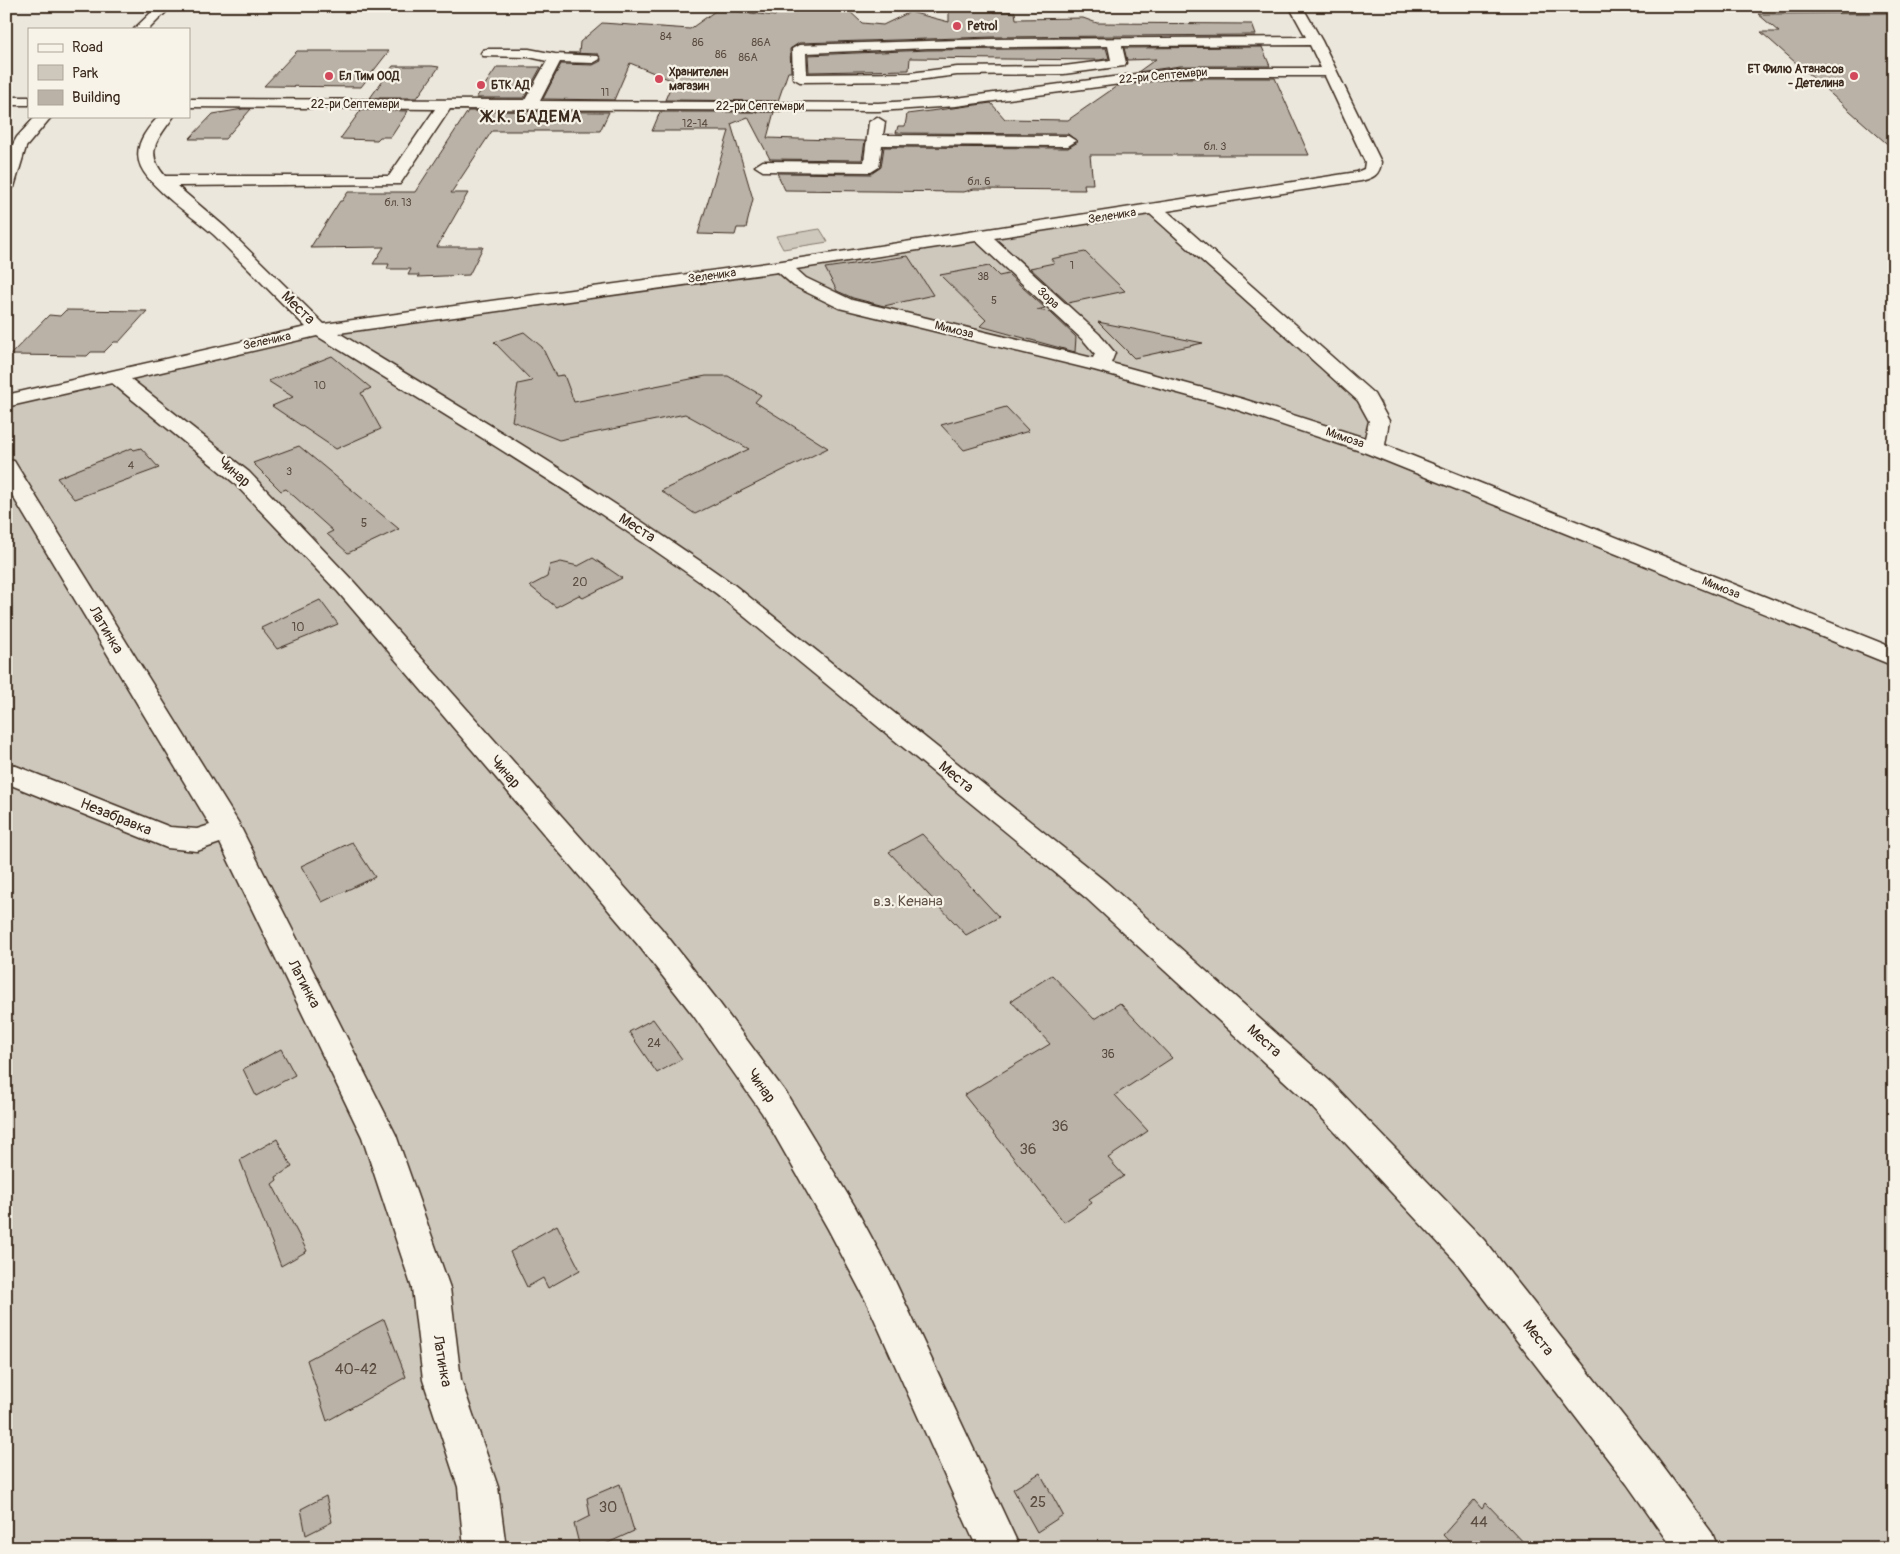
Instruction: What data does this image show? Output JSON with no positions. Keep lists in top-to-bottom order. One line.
{"streets":{"street":["22-ри Септември","Зеленика","Зора","Места","Мимоза","Чинар","Латинка","Незабравка"]},"crossings":[["22-ри Септември","Зеленика"],["Зеленика","Зора"],["Зеленика","Места"],["Зеленика","Мимоза"],["Зеленика","Чинар"],["Зора","Мимоза"],["Латинка","Незабравка"]],"districts":["Ж.К. БАДЕМА"],"parks":["в.з. Кенана"],"places":["Petrol","Ел Тим ООД","ЕТ Филю Атанасов - Детелина","Хранителен магазин","БТК АД"],"house_numbers":["84","86","86А","86","86А","11","12-14","бл. 3","бл. 6","бл. 13","1","38","5","10","4","3","5","20","10","24","36","36","36","40-42","25","30","44"],"legend":["Road","Park","Building"]}
